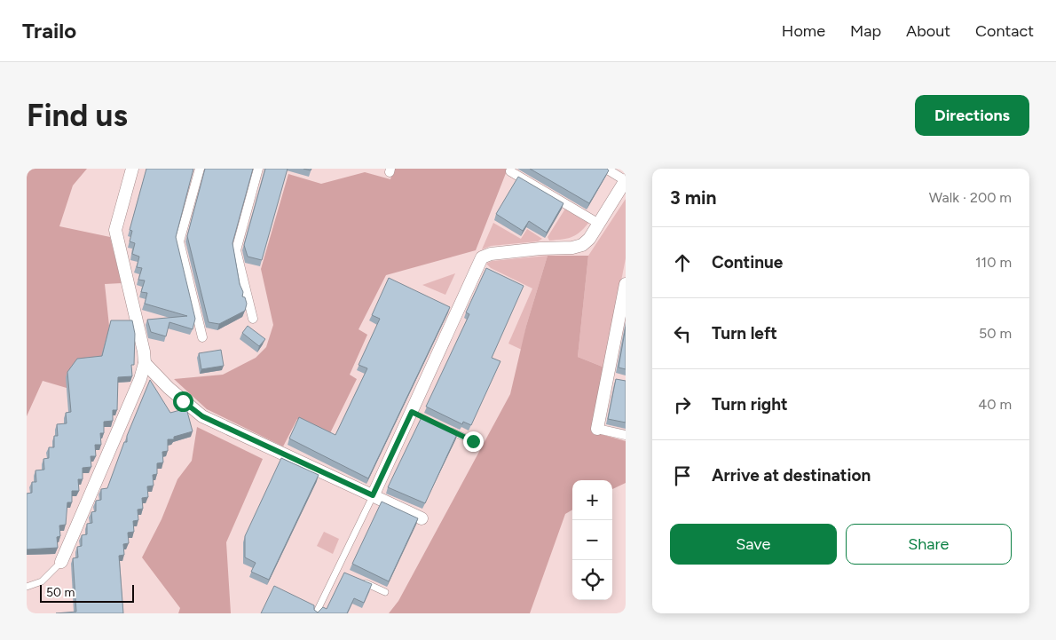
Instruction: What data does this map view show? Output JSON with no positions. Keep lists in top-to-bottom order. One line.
{"scale_bar":"50 m","page":{"header":"Trailo","nav":["Home","Map","About","Contact"],"buttons":["Directions",["Save","Share"]],"title":"Find us","heading":["3 min","Walk · 200 m"],"list":[["Continue","110 m"],["Turn left","50 m"],["Turn right","40 m"],"Arrive at destination"],"map_buttons":["+","−"],"scale":"50 m"}}
